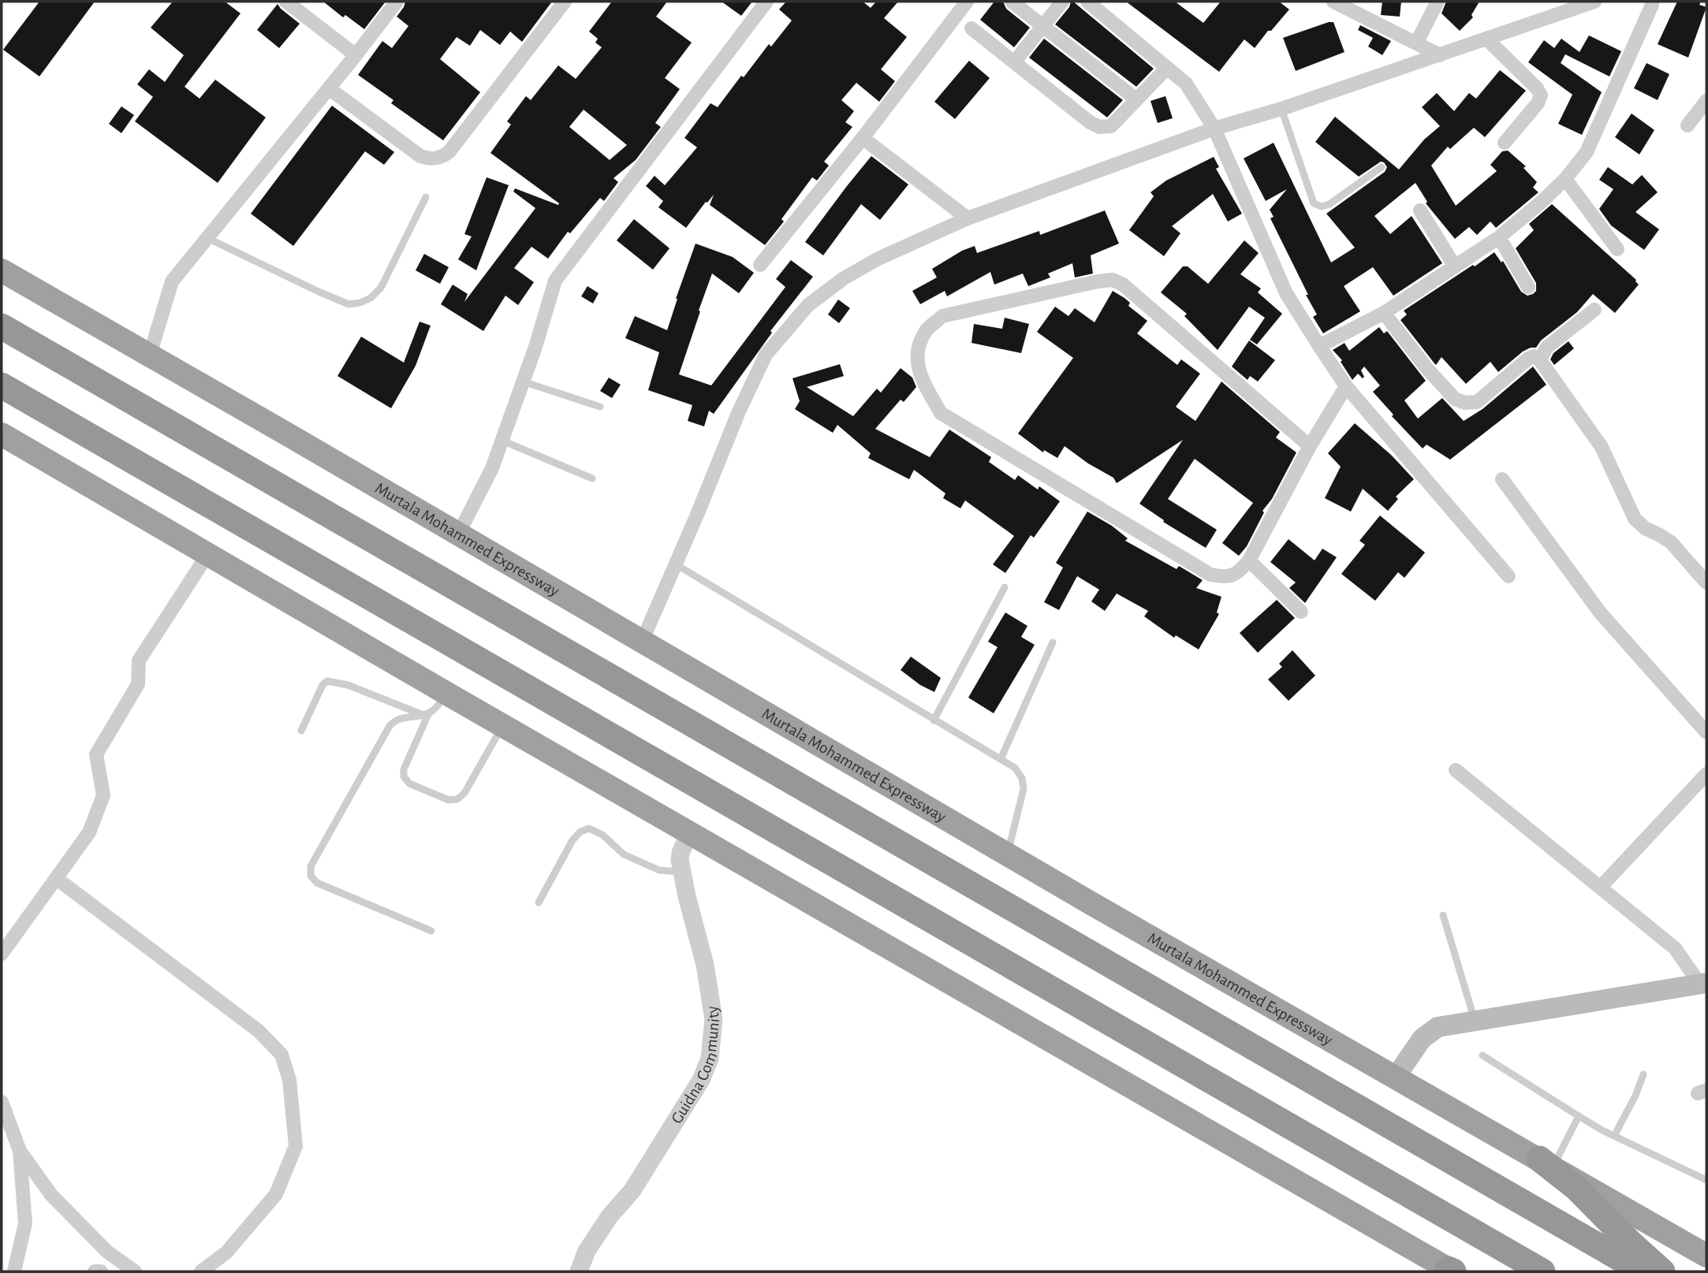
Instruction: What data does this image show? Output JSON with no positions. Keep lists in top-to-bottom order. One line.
{"streets":{"highway":["Murtala Mohammed Expressway"],"street":["Guidna Community"]}}
